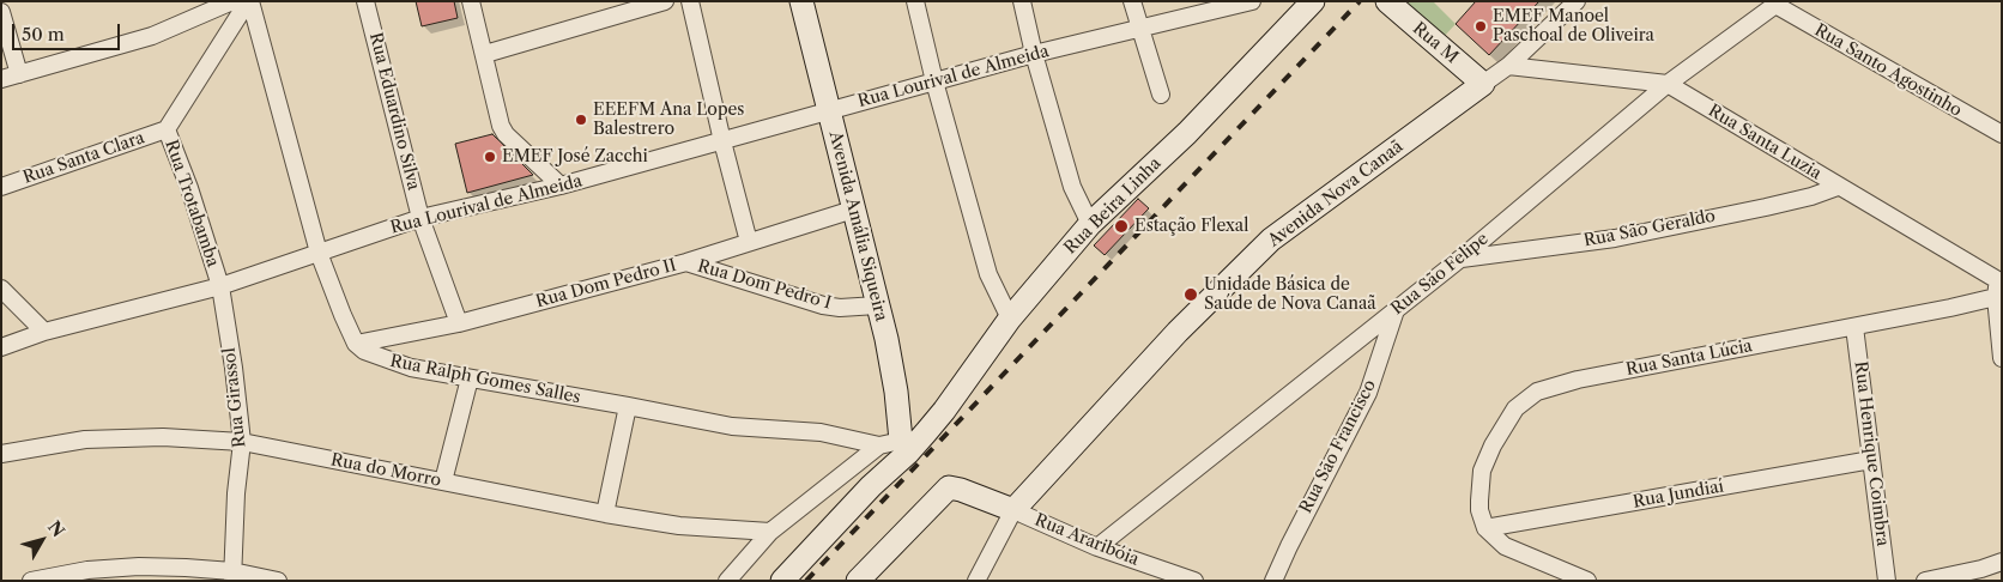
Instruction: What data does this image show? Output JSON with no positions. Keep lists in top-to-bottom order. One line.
{"streets":{"street":["Rua M","Rua Santo Agostinho","Rua Lourival de Almeida","Rua Eduardino Silva","Rua Santa Luzia","Rua Santa Clara","Avenida Nova Canaã","Rua Trotabamba","Rua Beira Linha","Avenida Amália Siqueira","Rua São Geraldo","Rua São Felipe","Rua Dom Pedro II","Rua Dom Pedro I","Rua Santa Lúcia","Rua Ralph Gomes Salles","Rua Girassol","Rua São Francisco","Rua Henrique Coimbra","Rua do Morro","Rua Jundiaí","Rua Araribóia"]},"crossings":[["Rua M","Avenida Nova Canaã"],["Rua Santo Agostinho","Rua São Felipe"],["Rua Lourival de Almeida","Rua Eduardino Silva"],["Rua Lourival de Almeida","Rua Trotabamba"],["Rua Lourival de Almeida","Avenida Amália Siqueira"],["Rua Lourival de Almeida","Rua Girassol"],["Rua Eduardino Silva","Rua Dom Pedro II"],["Rua Santa Luzia","Avenida Nova Canaã"],["Rua Santa Luzia","Rua São Geraldo"],["Rua Santa Luzia","Rua São Felipe"],["Rua Santa Luzia","Rua Santa Lúcia"],["Rua Santa Clara","Rua Trotabamba"],["Avenida Nova Canaã","Rua Araribóia"],["Rua Trotabamba","Rua Girassol"],["Rua Beira Linha","Avenida Amália Siqueira"],["Rua Beira Linha","Rua Ralph Gomes Salles"],["Avenida Amália Siqueira","Rua Dom Pedro II"],["Avenida Amália Siqueira","Rua Dom Pedro I"],["Avenida Amália Siqueira","Rua Ralph Gomes Salles"],["Rua São Geraldo","Rua São Felipe"],["Rua São Felipe","Rua São Francisco"],["Rua São Felipe","Rua Araribóia"],["Rua Dom Pedro II","Rua Dom Pedro I"],["Rua Dom Pedro II","Rua Ralph Gomes Salles"],["Rua Santa Lúcia","Rua Henrique Coimbra"],["Rua Santa Lúcia","Rua Jundiaí"],["Rua Girassol","Rua do Morro"],["Rua Henrique Coimbra","Rua Jundiaí"]],"places":["EMEF Manoel Paschoal de Oliveira","EEEFM Ana Lopes Balestrero","EMEF José Zacchi","Estação Flexal","Unidade Básica de Saúde de Nova Canaã"],"scale_bar":"50 m","north":"top right"}
